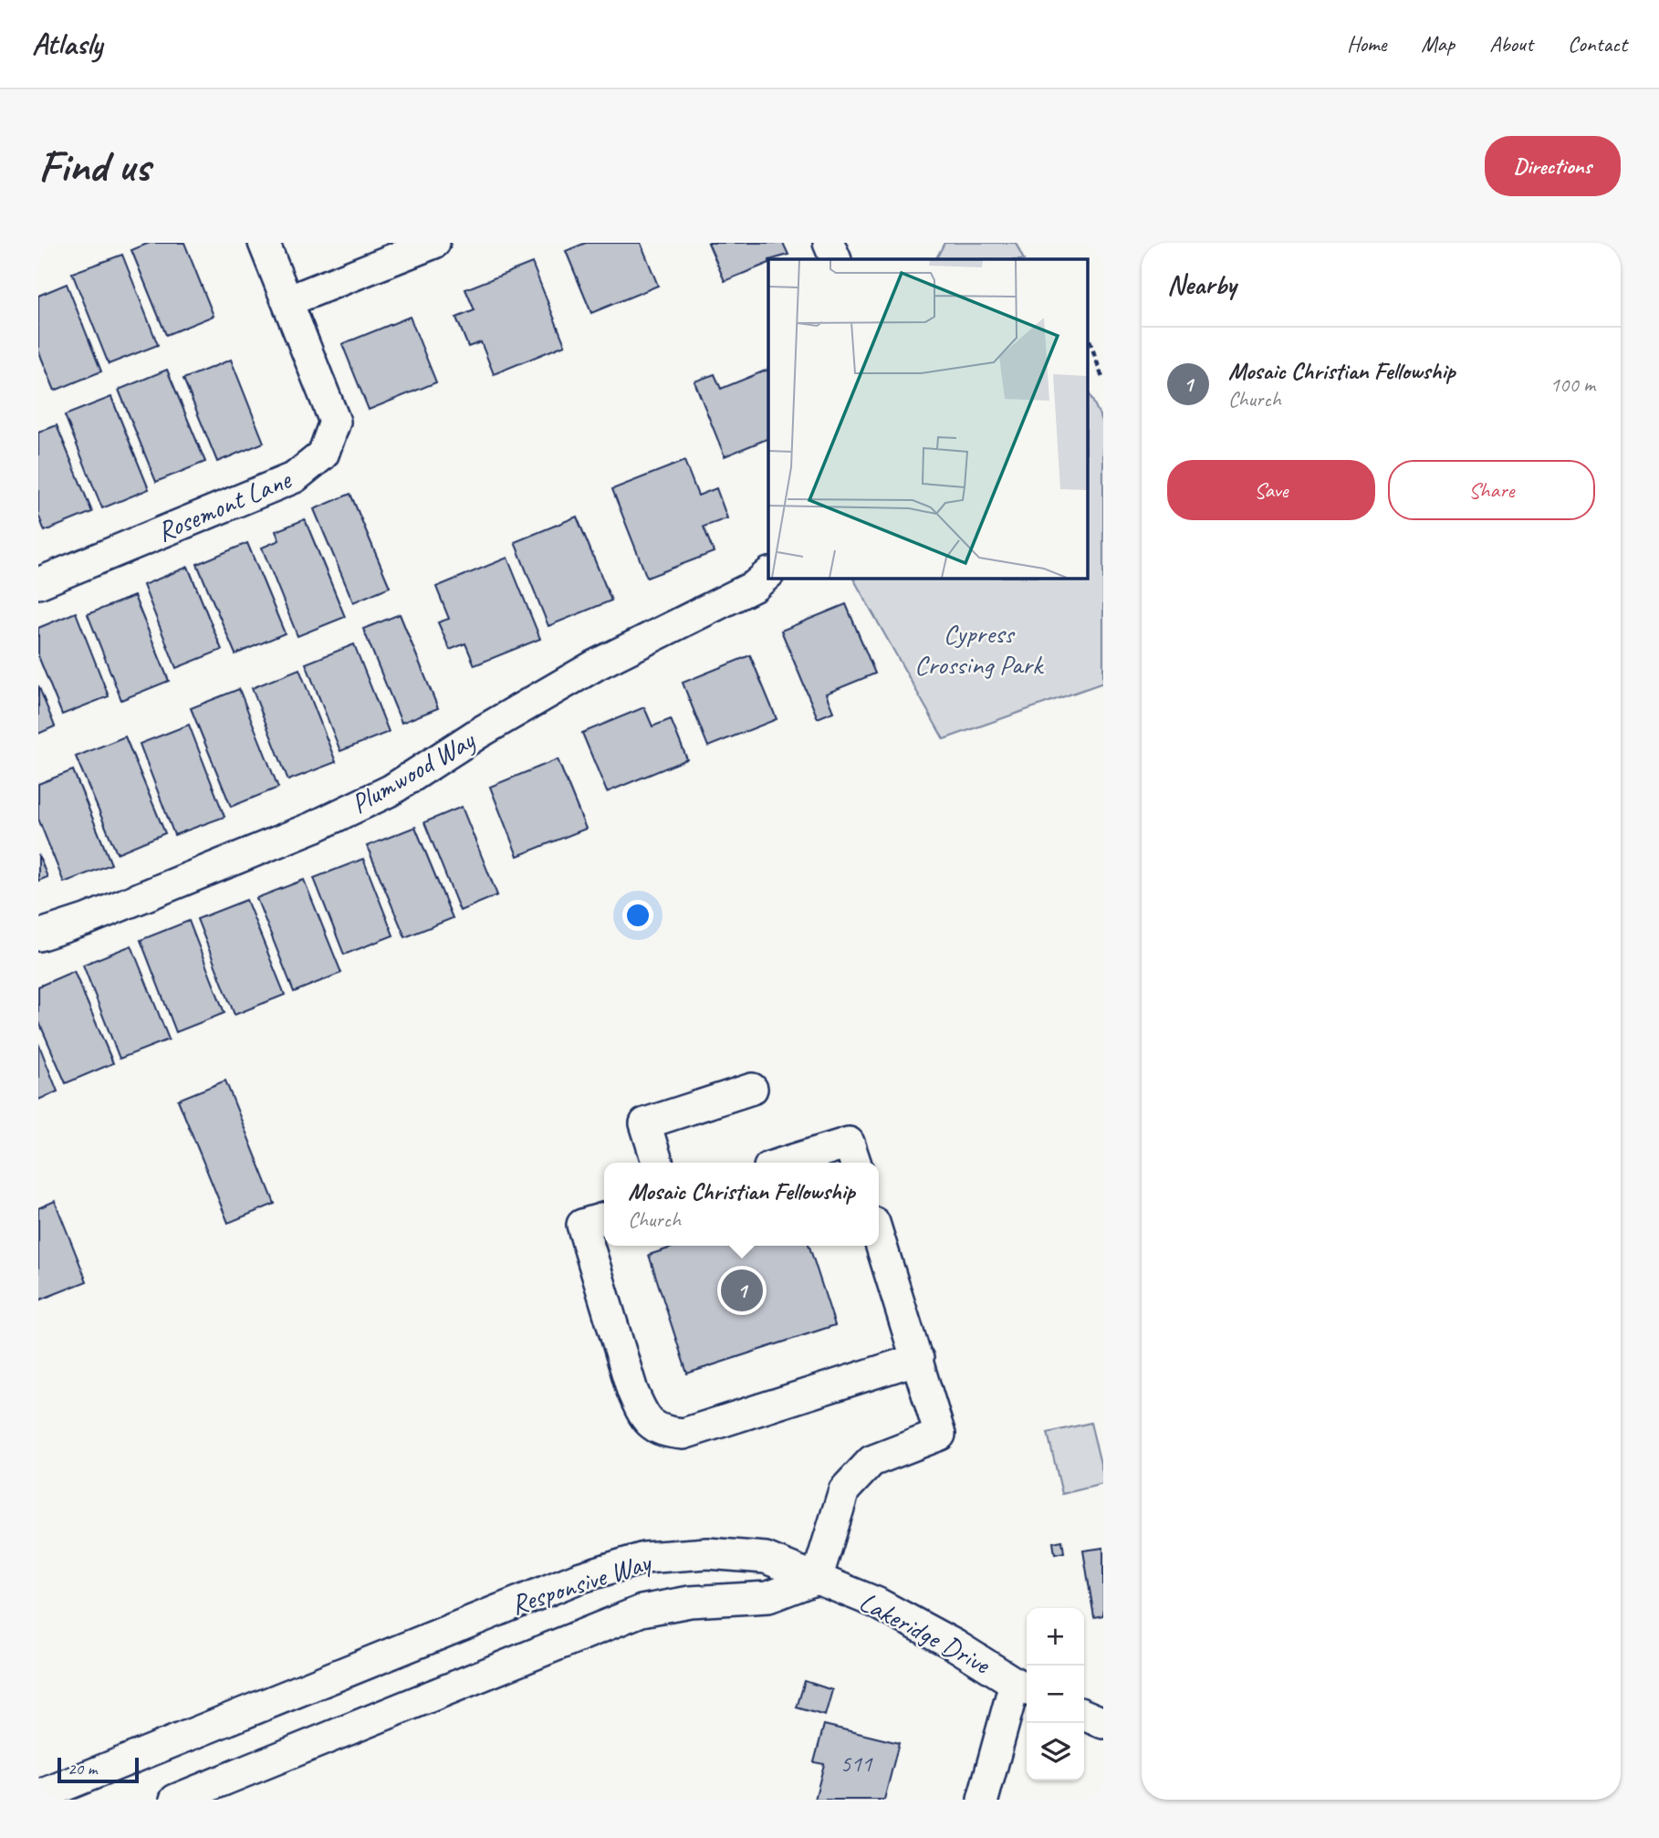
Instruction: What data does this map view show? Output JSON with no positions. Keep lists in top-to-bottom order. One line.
{"streets":{"street":["Rosemont Lane","Plumwood Way","Responsive Way","Lakeridge Drive"]},"crossings":[["Responsive Way","Lakeridge Drive"]],"parks":["Cypress Crossing Park"],"house_numbers":["511"],"scale_bar":"20 m","page":{"header":"Atlasly","nav":["Home","Map","About","Contact"],"buttons":["Directions",["Save","Share"]],"title":"Find us","heading":"Nearby","list":[{"mark":"1","name":"Mosaic Christian Fellowship","note":"Church","value":"100 m"}],"popup":["Mosaic Christian Fellowship","Church"],"pins":"1","map_buttons":["+","−"],"scale":"20 m"}}
